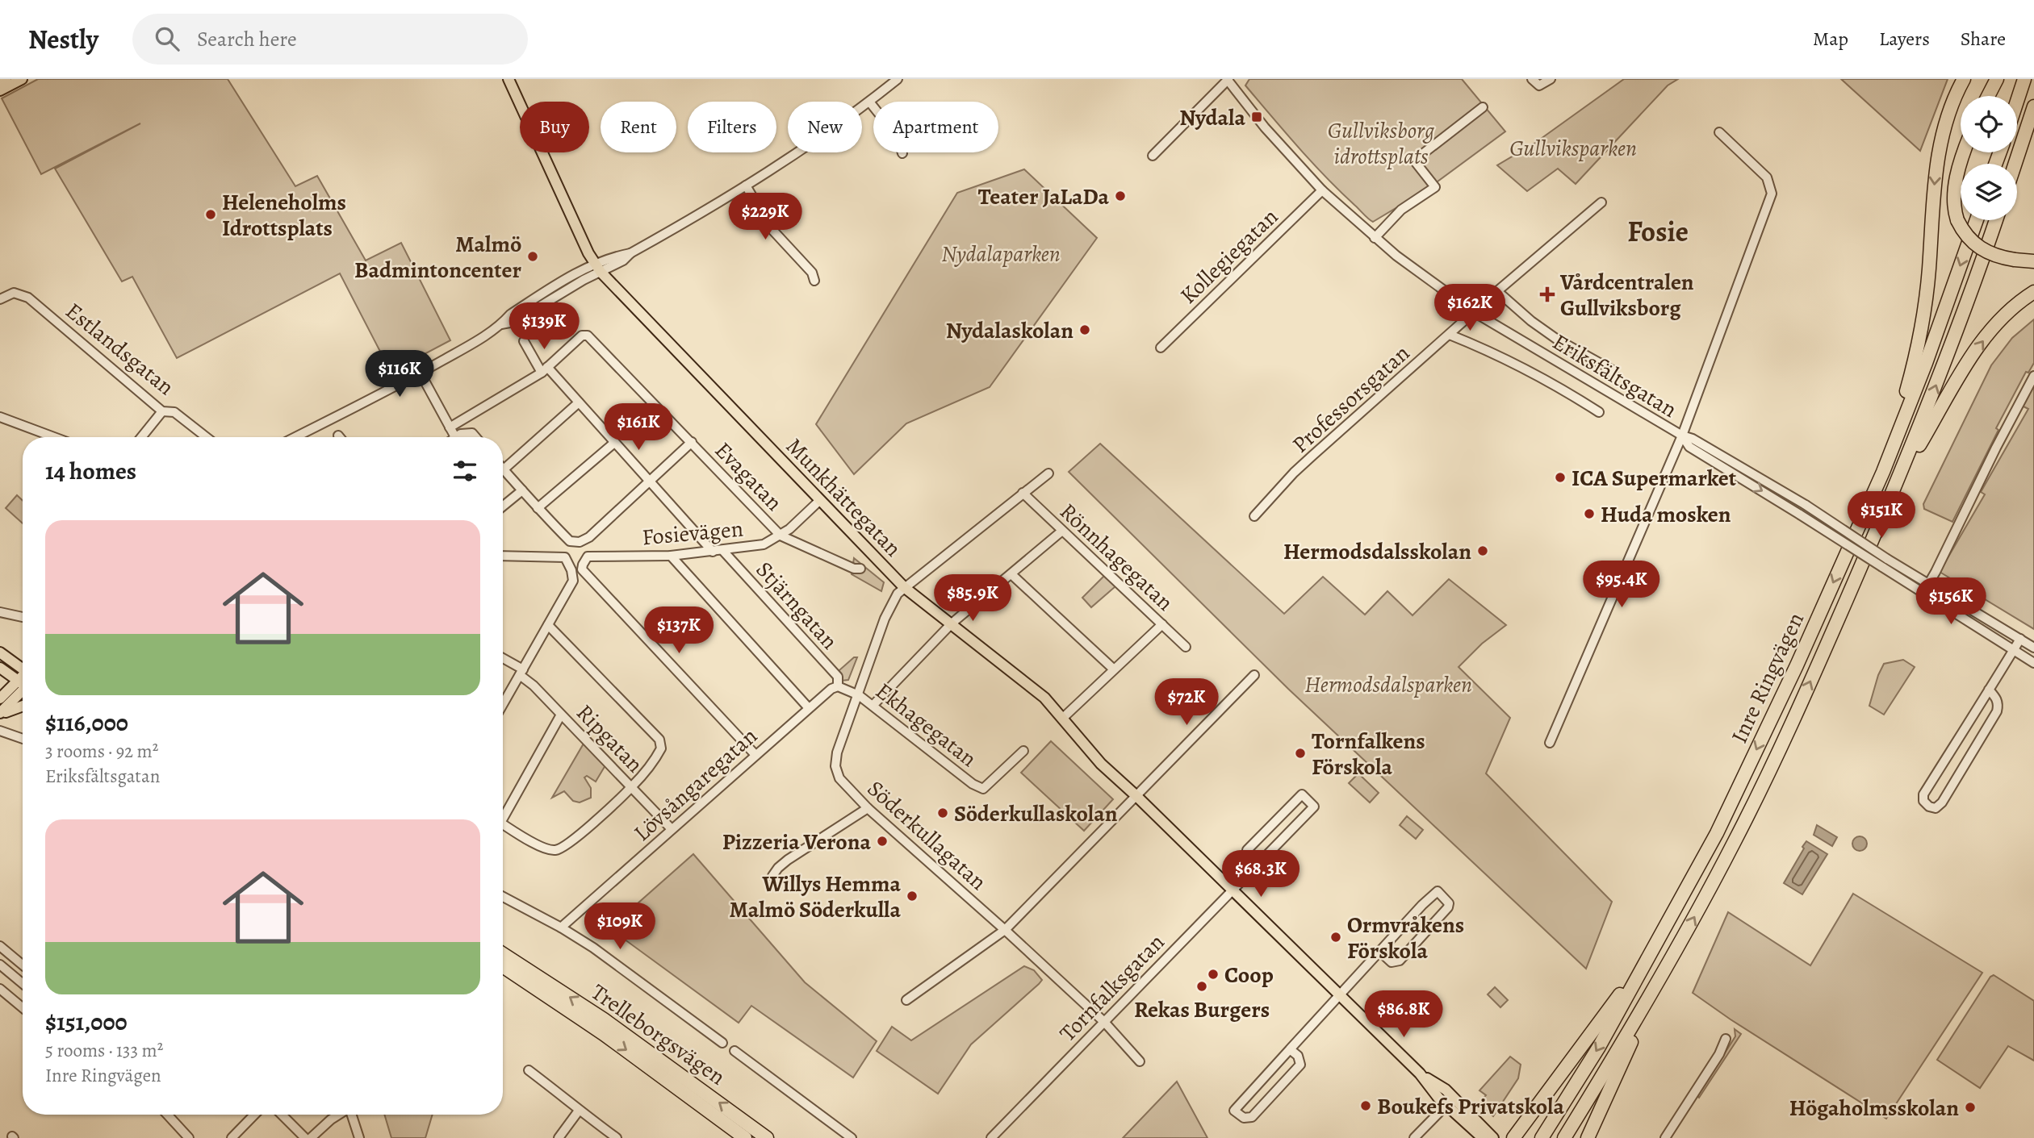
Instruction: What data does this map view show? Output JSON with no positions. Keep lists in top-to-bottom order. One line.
{"streets":{"highway":["Inre Ringvägen","Trelleborgsvägen"],"main road":["Munkhättegatan"],"street":["Kollegiegatan","Estlandsgatan","Eriksfältsgatan","Professorsgatan","Evagatan","Fosievägen","Rönnhagegatan","Stjärngatan","Ekhagegatan","Ripgatan","Lövsångaregatan","Söderkullagatan","Tornfalksgatan"]},"crossings":[["Kollegiegatan","Eriksfältsgatan"],["Eriksfältsgatan","Professorsgatan"],["Evagatan","Fosievägen"],["Munkhättegatan","Fosievägen"],["Munkhättegatan","Söderkullagatan"],["Munkhättegatan","Tornfalksgatan"],["Fosievägen","Stjärngatan"],["Fosievägen","Lövsångaregatan"],["Rönnhagegatan","Söderkullagatan"],["Stjärngatan","Lövsångaregatan"],["Ekhagegatan","Söderkullagatan"],["Ripgatan","Lövsångaregatan"],["Söderkullagatan","Tornfalksgatan"]],"districts":["Fosie"],"parks":["Gullviksborg idrottsplats","Gullviksparken","Nydalaparken","Hermodsdalsparken"],"places":{"transit":["Nydala"],"other":["Teater JaLaDa","Heleneholms Idrottsplats","Malmö Badmintoncenter","Nydalaskolan","ICA Supermarket","Huda mosken","Hermodsdalsskolan","Tornfalkens Förskola","Söderkullaskolan","Pizzeria Verona","Willys Hemma Malmö Söderkulla","Ormvråkens Förskola","Coop","Rekas Burgers","Boukefs Privatskola","Högaholmsskolan"],"health":["Vårdcentralen Gullviksborg"]},"page":{"header":"Nestly","search":"Search here","nav":["Map","Layers","Share"],"chip":["Buy","Rent","Filters","New","Apartment"],"price":["$229K","$162K","$139K","$116K","$161K","$151K","$95.4K","$85.9K","$156K","$137K","$72K","$68.3K","$109K","$86.8K"],"heading":"14 homes","list":[{"name":"$116,000","note":"3 rooms · 92 m² · Eriksfältsgatan"},{"name":"$151,000","note":"5 rooms · 133 m² · Inre Ringvägen"}]}}
